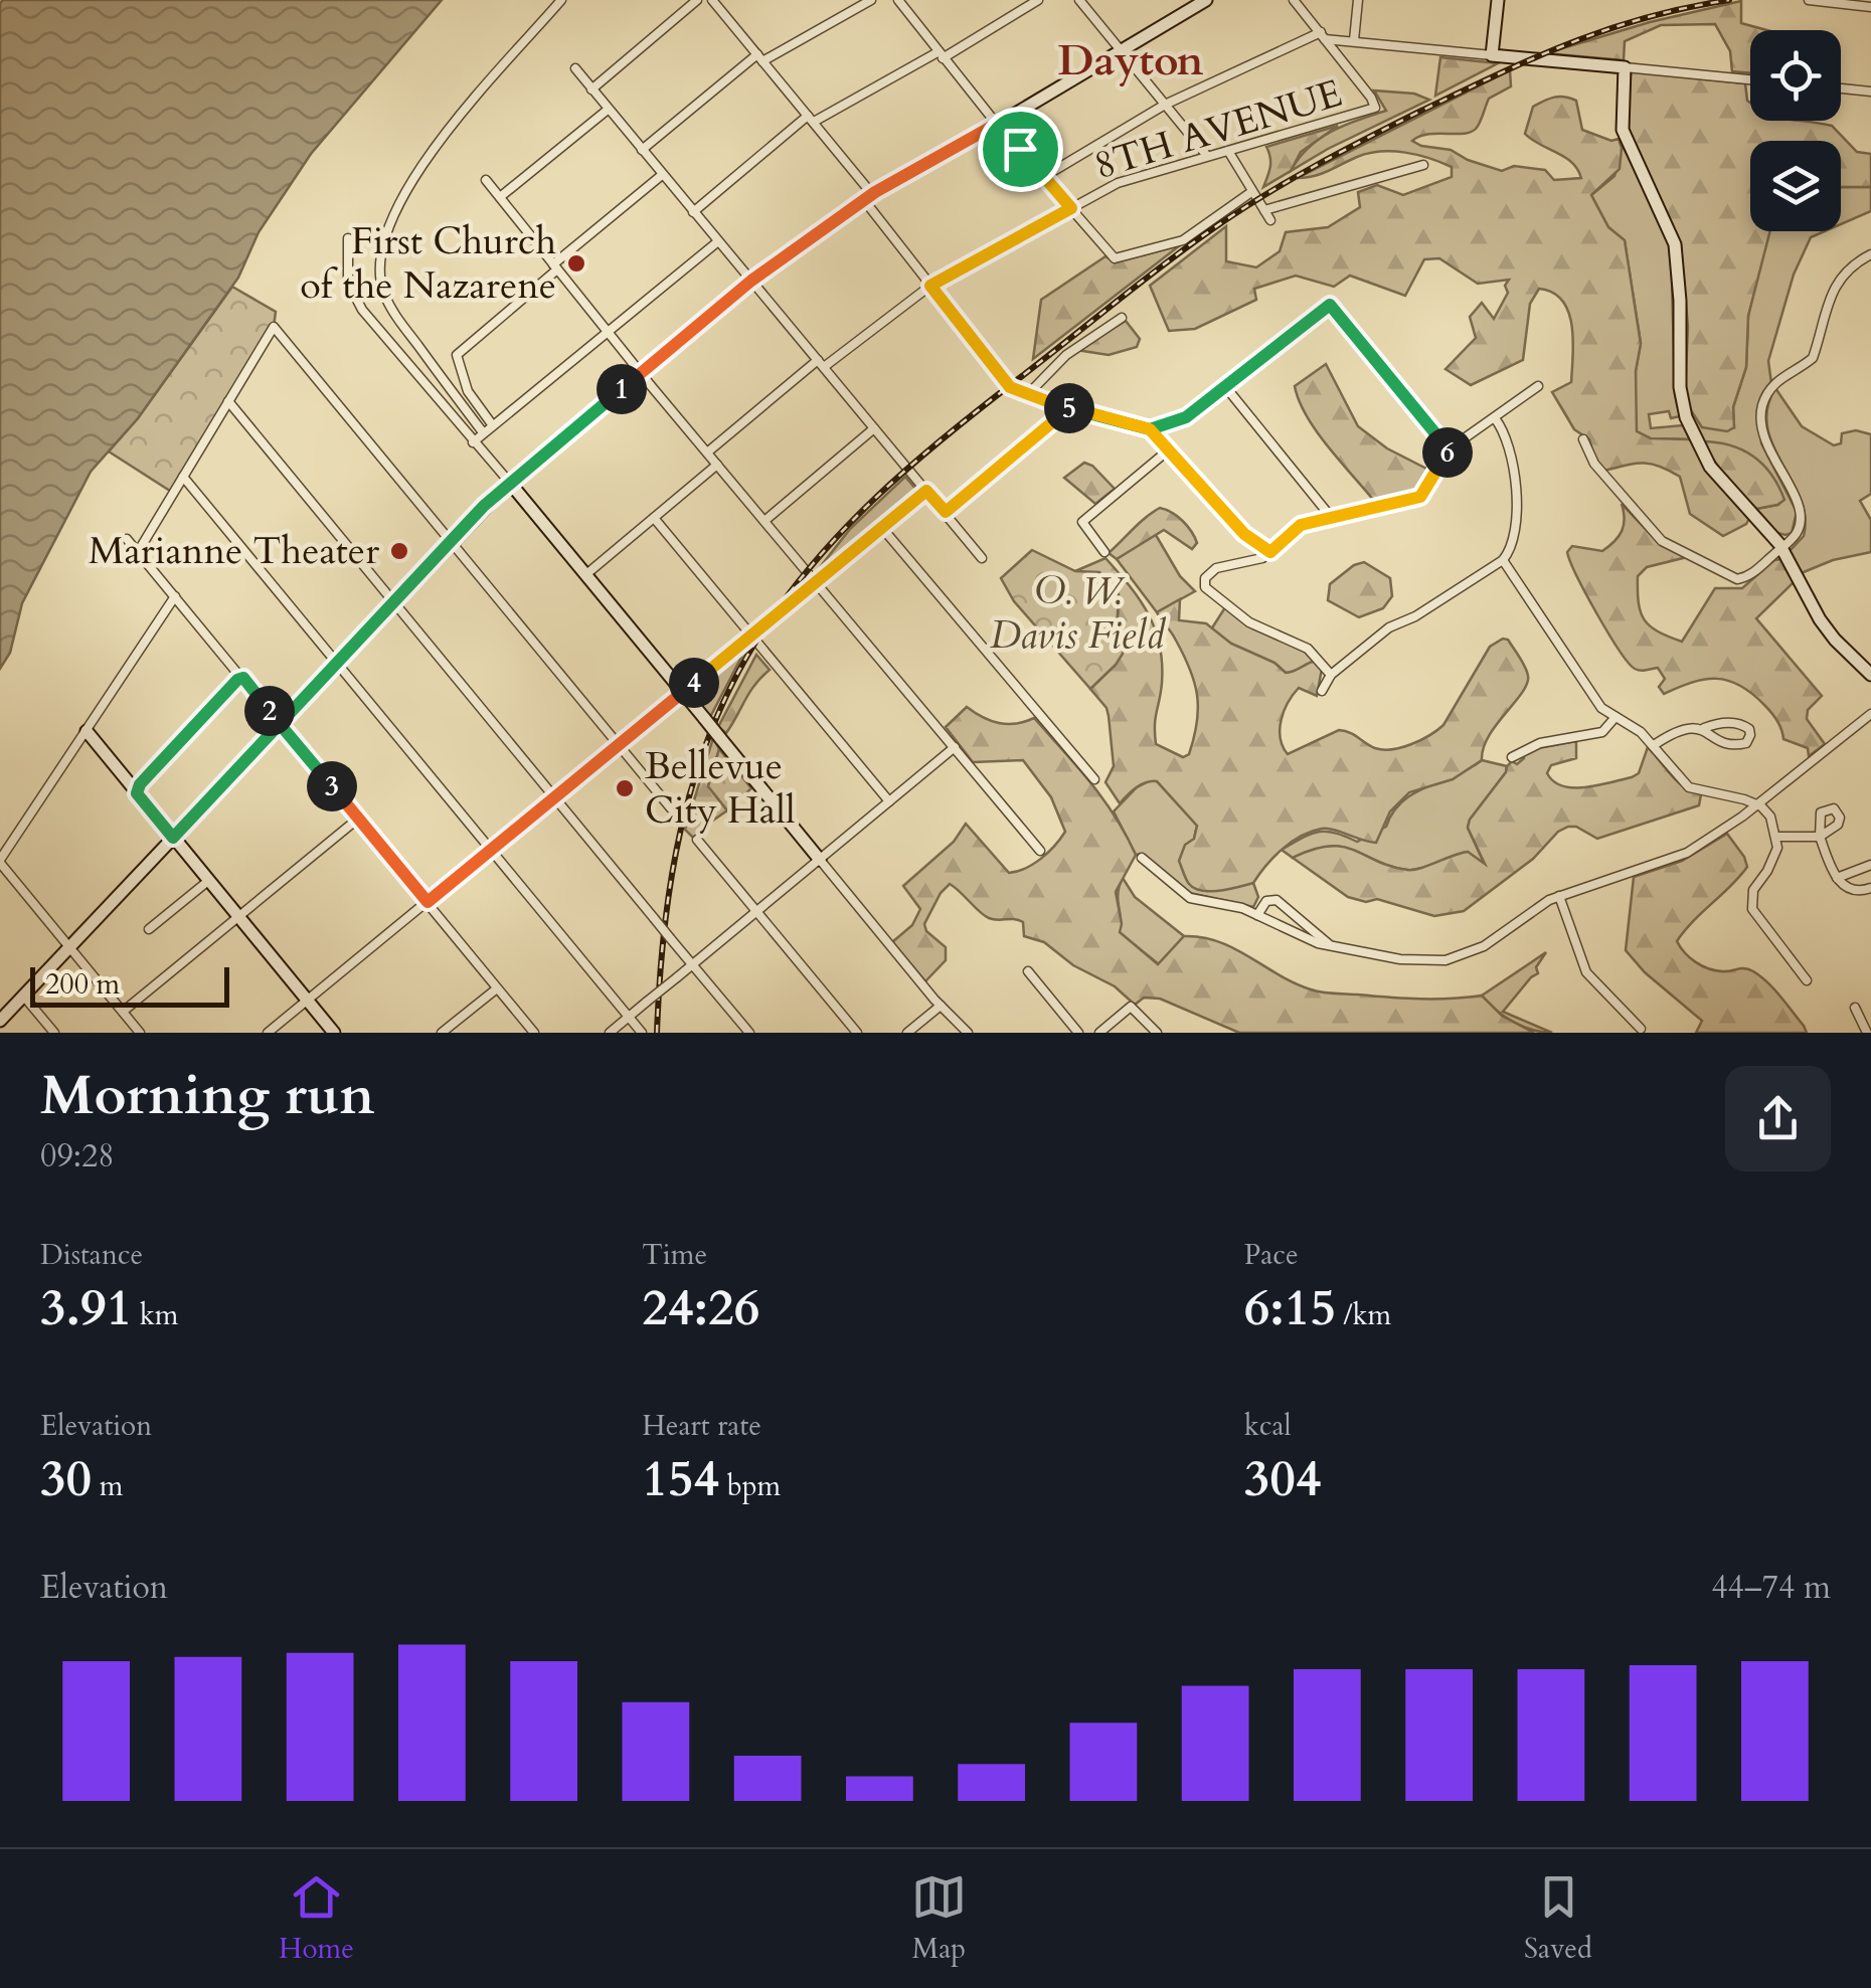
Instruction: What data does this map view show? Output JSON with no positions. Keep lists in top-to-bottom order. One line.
{"streets":{"street":["8TH AVENUE"]},"districts":["Dayton"],"parks":["O. W. Davis Field"],"places":["First Church of the Nazarene","Marianne Theater","Bellevue City Hall"],"scale_bar":"200 m","page":{"pins":["1","5","6","4","2","3"],"scale":"200 m","heading":["Morning run","09:28"],"stats":[["Distance","3.91 km"],["Time","24:26"],["Pace","6:15 /km"],["Elevation","30 m"],["Heart rate","154 bpm"],["kcal","304"]],"chart":["Elevation","44–74 m"],"tabs":["Home","Map","Saved"]}}
